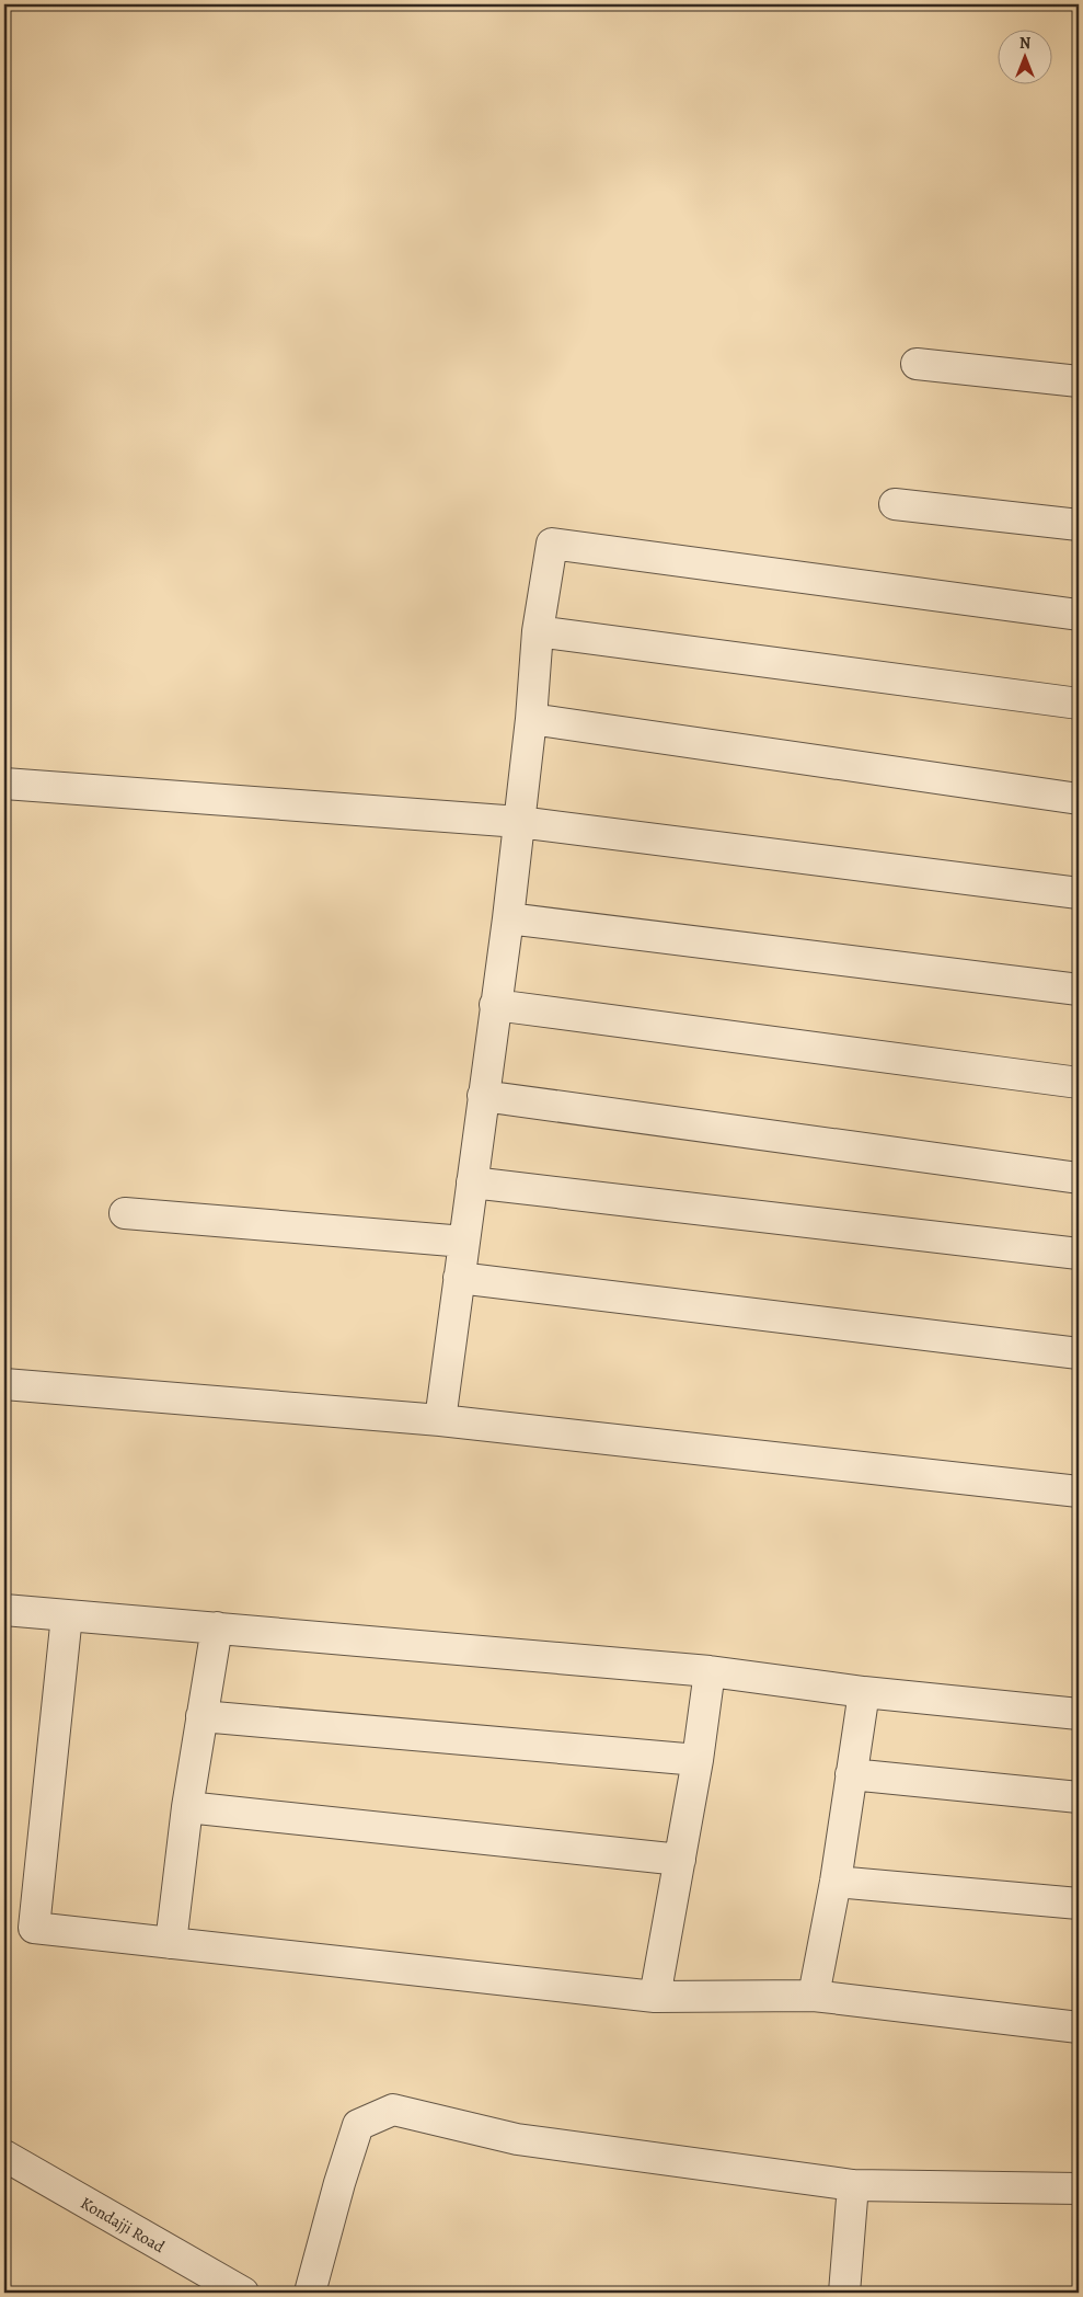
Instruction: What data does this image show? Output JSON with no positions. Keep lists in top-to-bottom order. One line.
{"streets":{"street":["Kondajji Road"]},"north":"top"}
